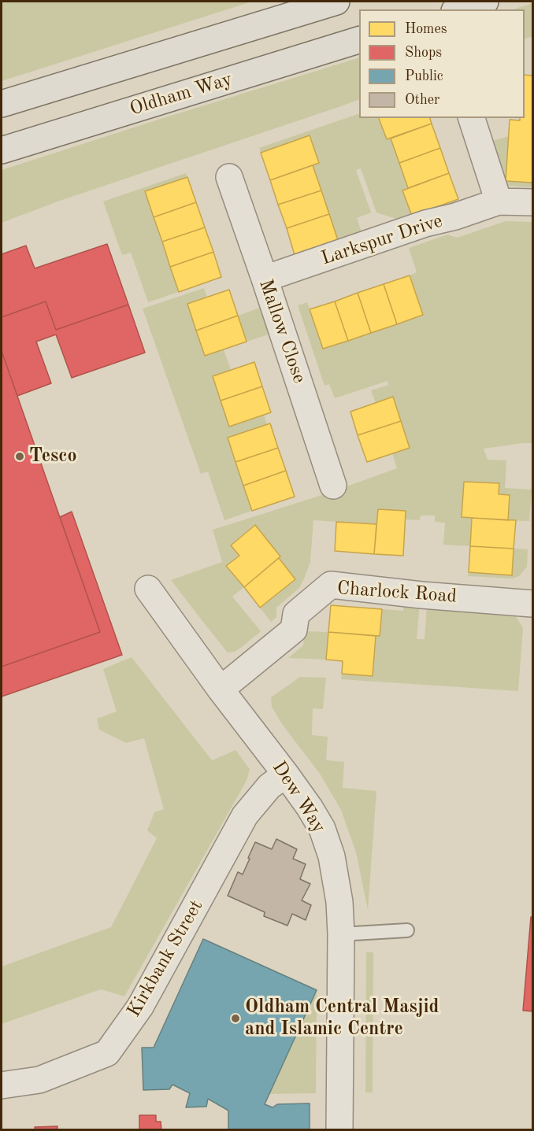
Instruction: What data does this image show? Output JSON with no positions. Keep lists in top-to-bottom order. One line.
{"streets":{"highway":["Oldham Way"],"street":["Larkspur Drive","Mallow Close","Charlock Road","Dew Way","Kirkbank Street"]},"crossings":[["Larkspur Drive","Mallow Close"],["Charlock Road","Dew Way"],["Dew Way","Kirkbank Street"]],"places":["Tesco","Oldham Central Masjid and Islamic Centre"],"legend":["Homes","Shops","Public","Other"]}
